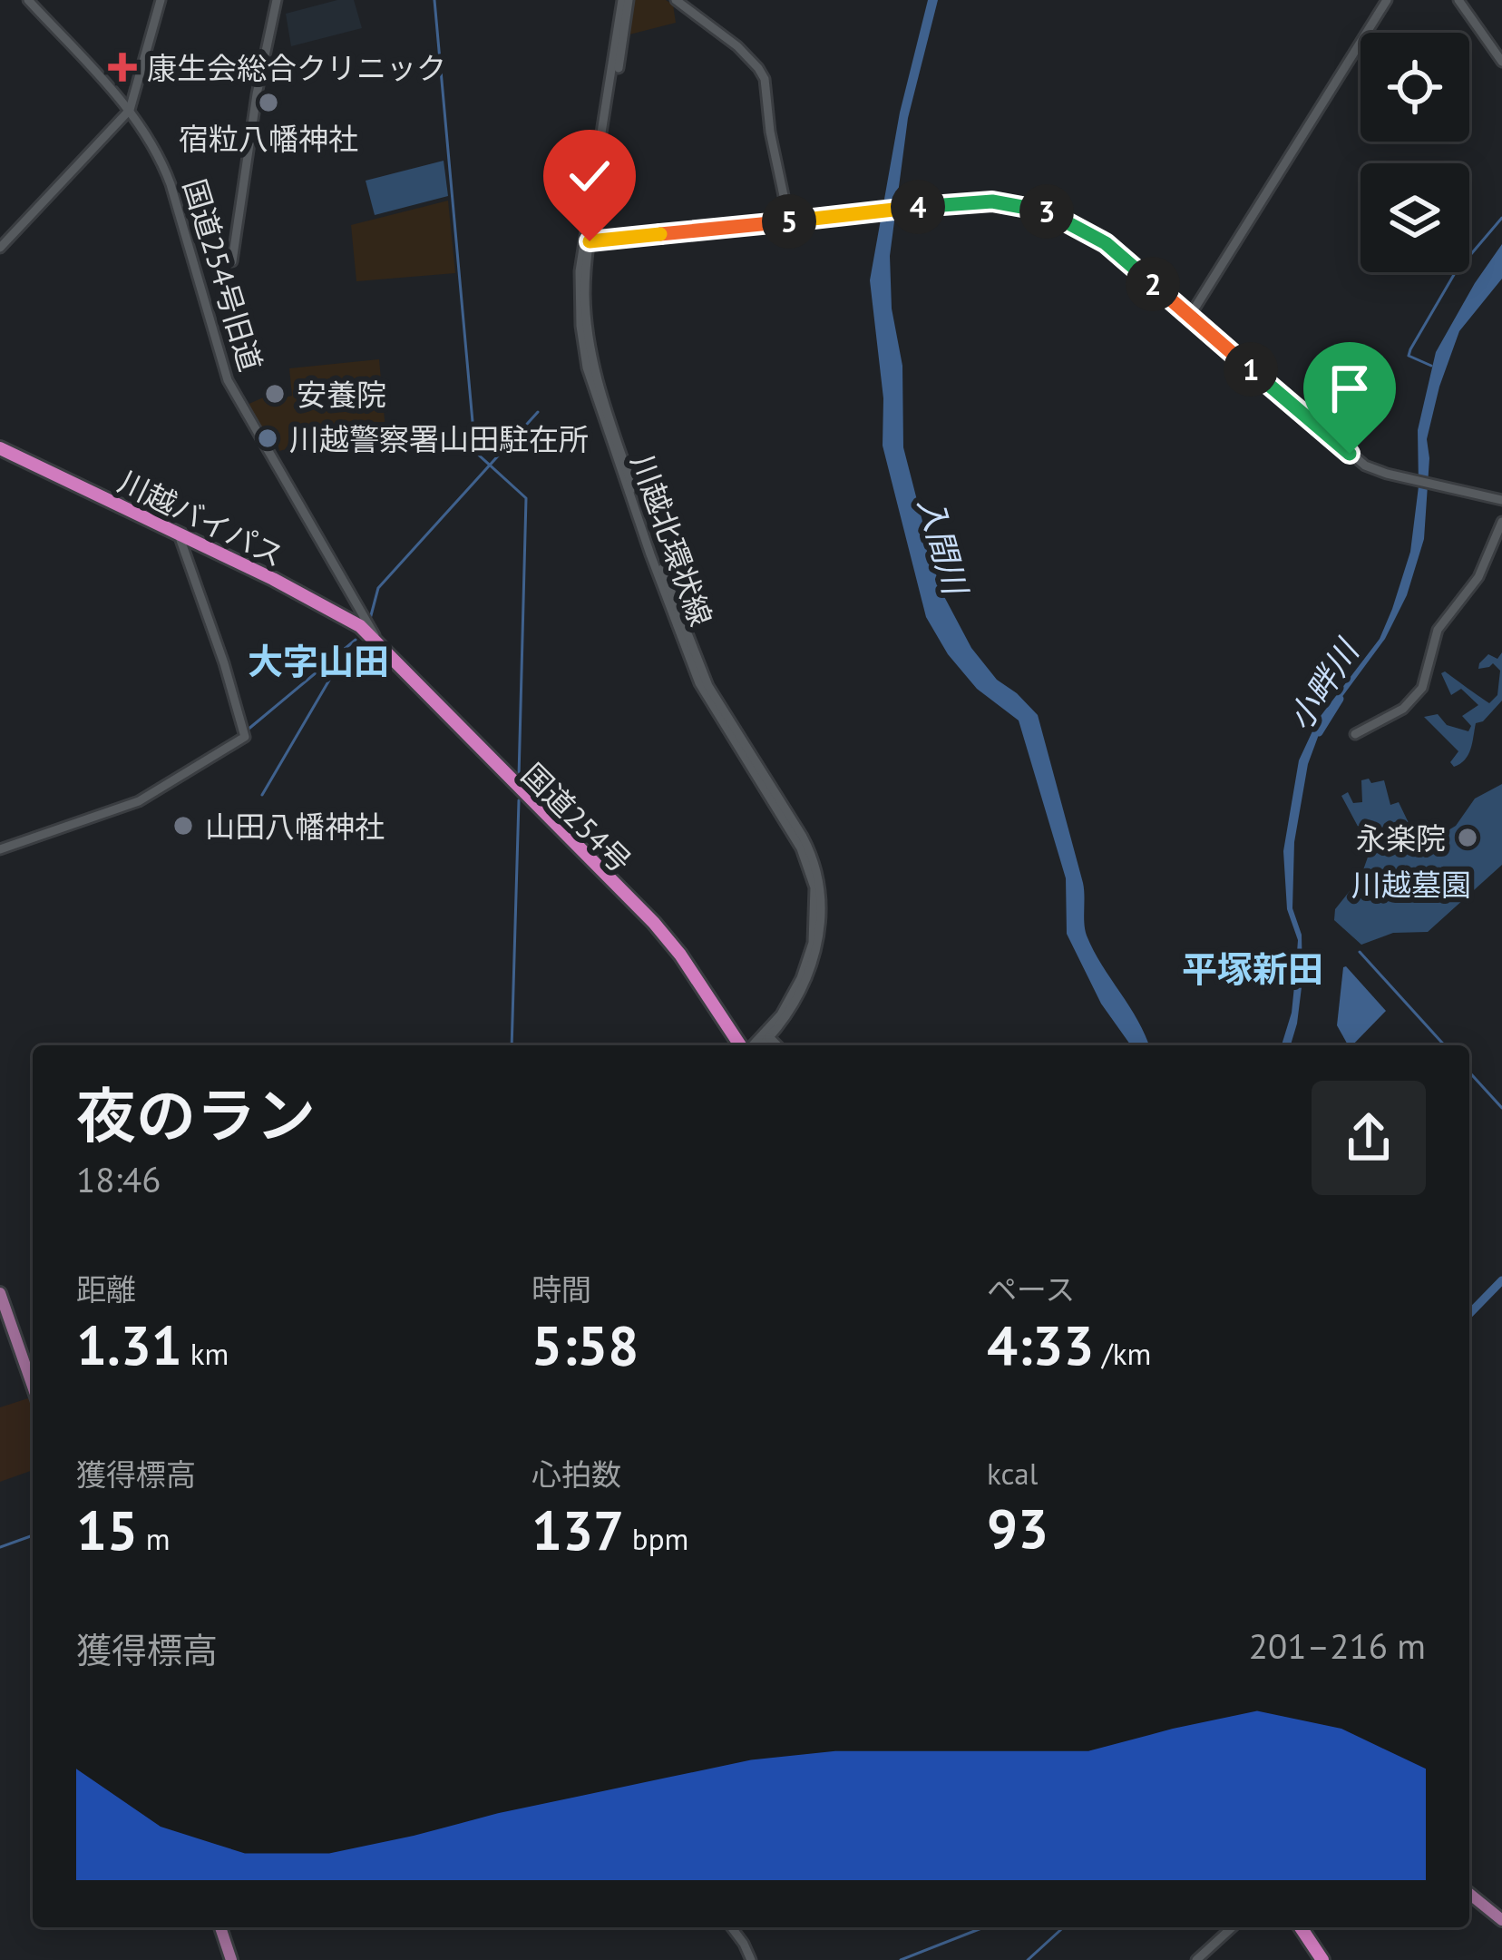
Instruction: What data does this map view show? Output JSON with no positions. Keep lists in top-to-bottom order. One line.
{"streets":{"highway":["川越バイパス","国道254号"],"main road":["国道254号旧道","川越北環状線"]},"crossings":[["国道254号旧道","川越バイパス"],["国道254号旧道","国道254号"],["川越バイパス","国道254号"]],"districts":["大字山田","平塚新田"],"water":["入間川","小畔川"],"parks":["川越墓園"],"places":{"health":["康生会総合クリニック"],"other":["宿粒八幡神社","安養院","川越警察署山田駐在所","山田八幡神社","永楽院"]},"page":{"pins":["4","3","5","2","1"],"heading":["夜のラン","18:46"],"stats":[["距離","1.31 km"],["時間","5:58"],["ペース","4:33 /km"],["獲得標高","15 m"],["心拍数","137 bpm"],["kcal","93"]],"chart":["獲得標高","201–216 m"]}}
